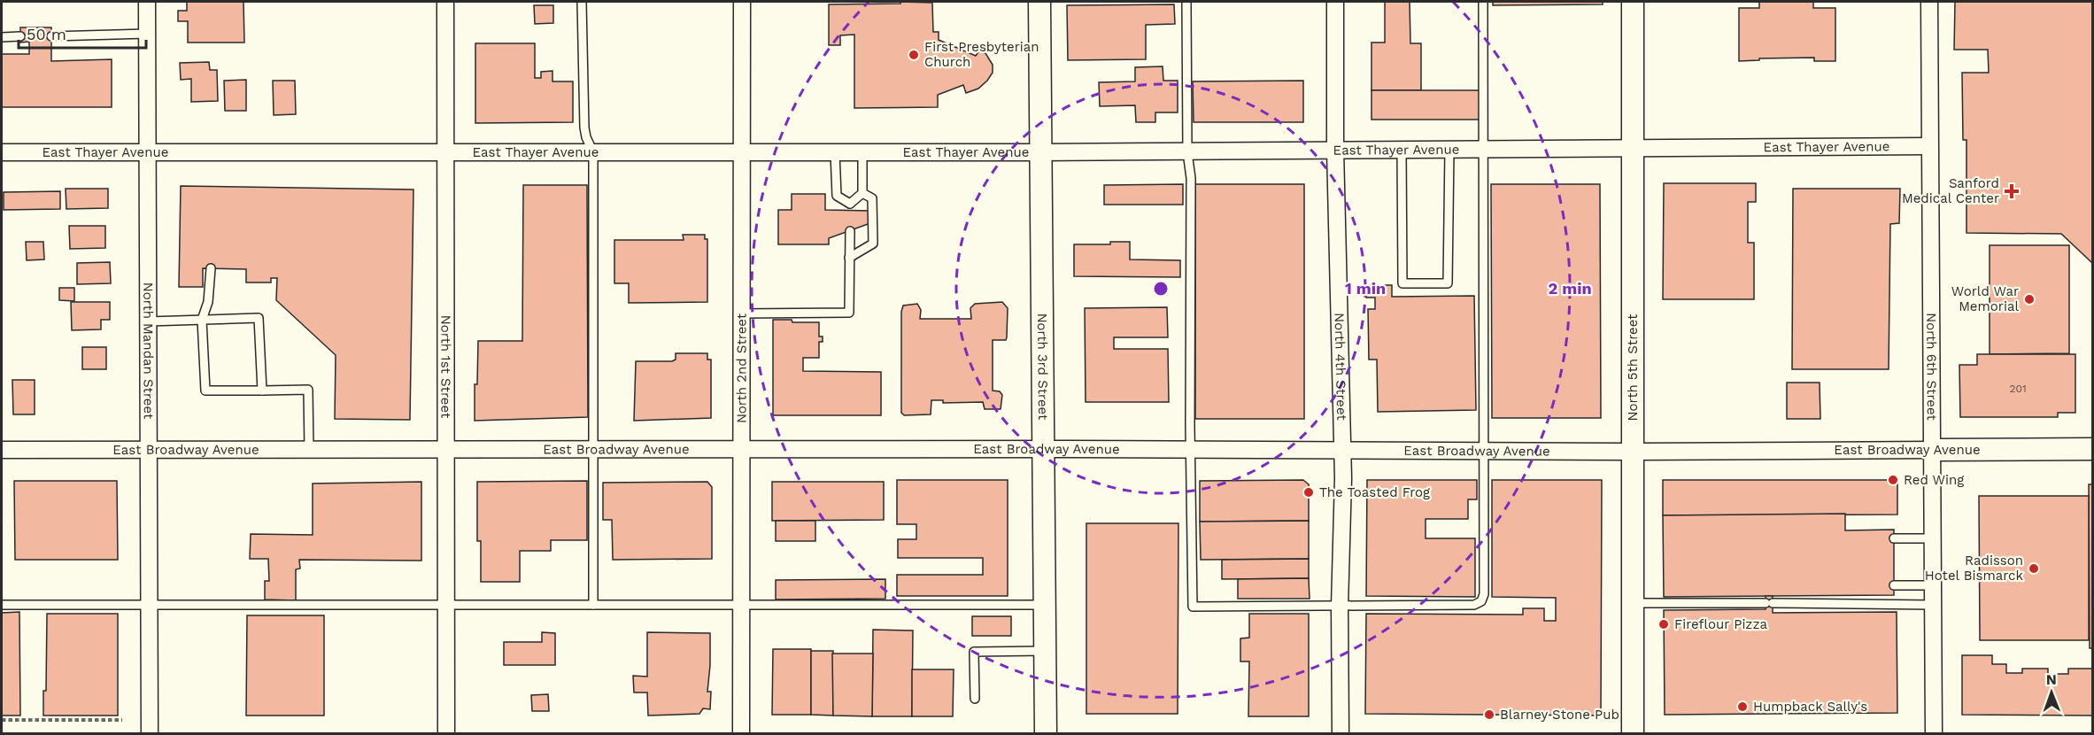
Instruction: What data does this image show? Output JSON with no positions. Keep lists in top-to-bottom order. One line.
{"streets":{"street":["East Thayer Avenue","North Mandan Street","North 1st Street","North 2nd Street","North 3rd Street","North 4th Street","North 5th Street","North 6th Street","East Broadway Avenue"]},"crossings":[["East Thayer Avenue","North Mandan Street"],["East Thayer Avenue","North 1st Street"],["East Thayer Avenue","North 2nd Street"],["East Thayer Avenue","North 3rd Street"],["East Thayer Avenue","North 4th Street"],["East Thayer Avenue","North 5th Street"],["East Thayer Avenue","North 6th Street"],["North Mandan Street","East Broadway Avenue"],["North 1st Street","East Broadway Avenue"],["North 2nd Street","East Broadway Avenue"],["North 3rd Street","East Broadway Avenue"],["North 4th Street","East Broadway Avenue"],["North 5th Street","East Broadway Avenue"],["North 6th Street","East Broadway Avenue"]],"places":{"other":["First Presbyterian Church","World War Memorial","Red Wing","The Toasted Frog","Radisson Hotel Bismarck","Fireflour Pizza","Humpback Sally's","Blarney Stone Pub"],"health":["Sanford Medical Center"]},"house_numbers":["201"],"scale_bar":"50 m","north":"top","rings":["1 min","2 min"]}
